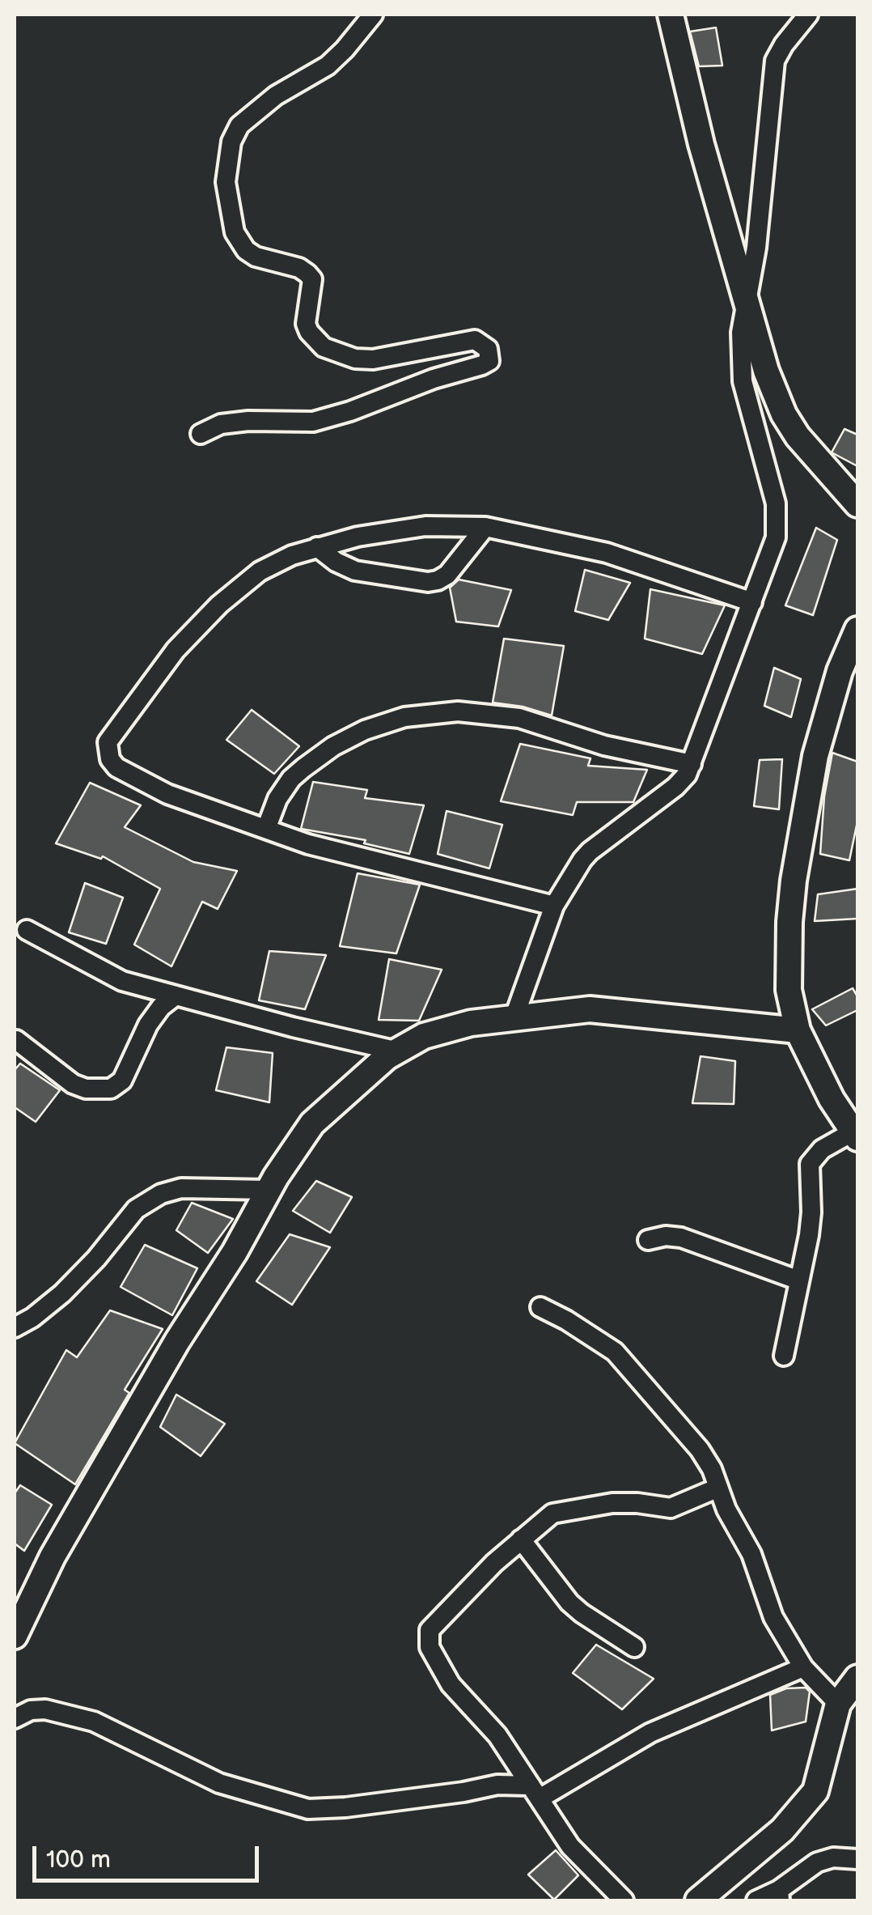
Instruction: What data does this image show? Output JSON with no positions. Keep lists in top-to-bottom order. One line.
{"scale_bar":"100 m"}
